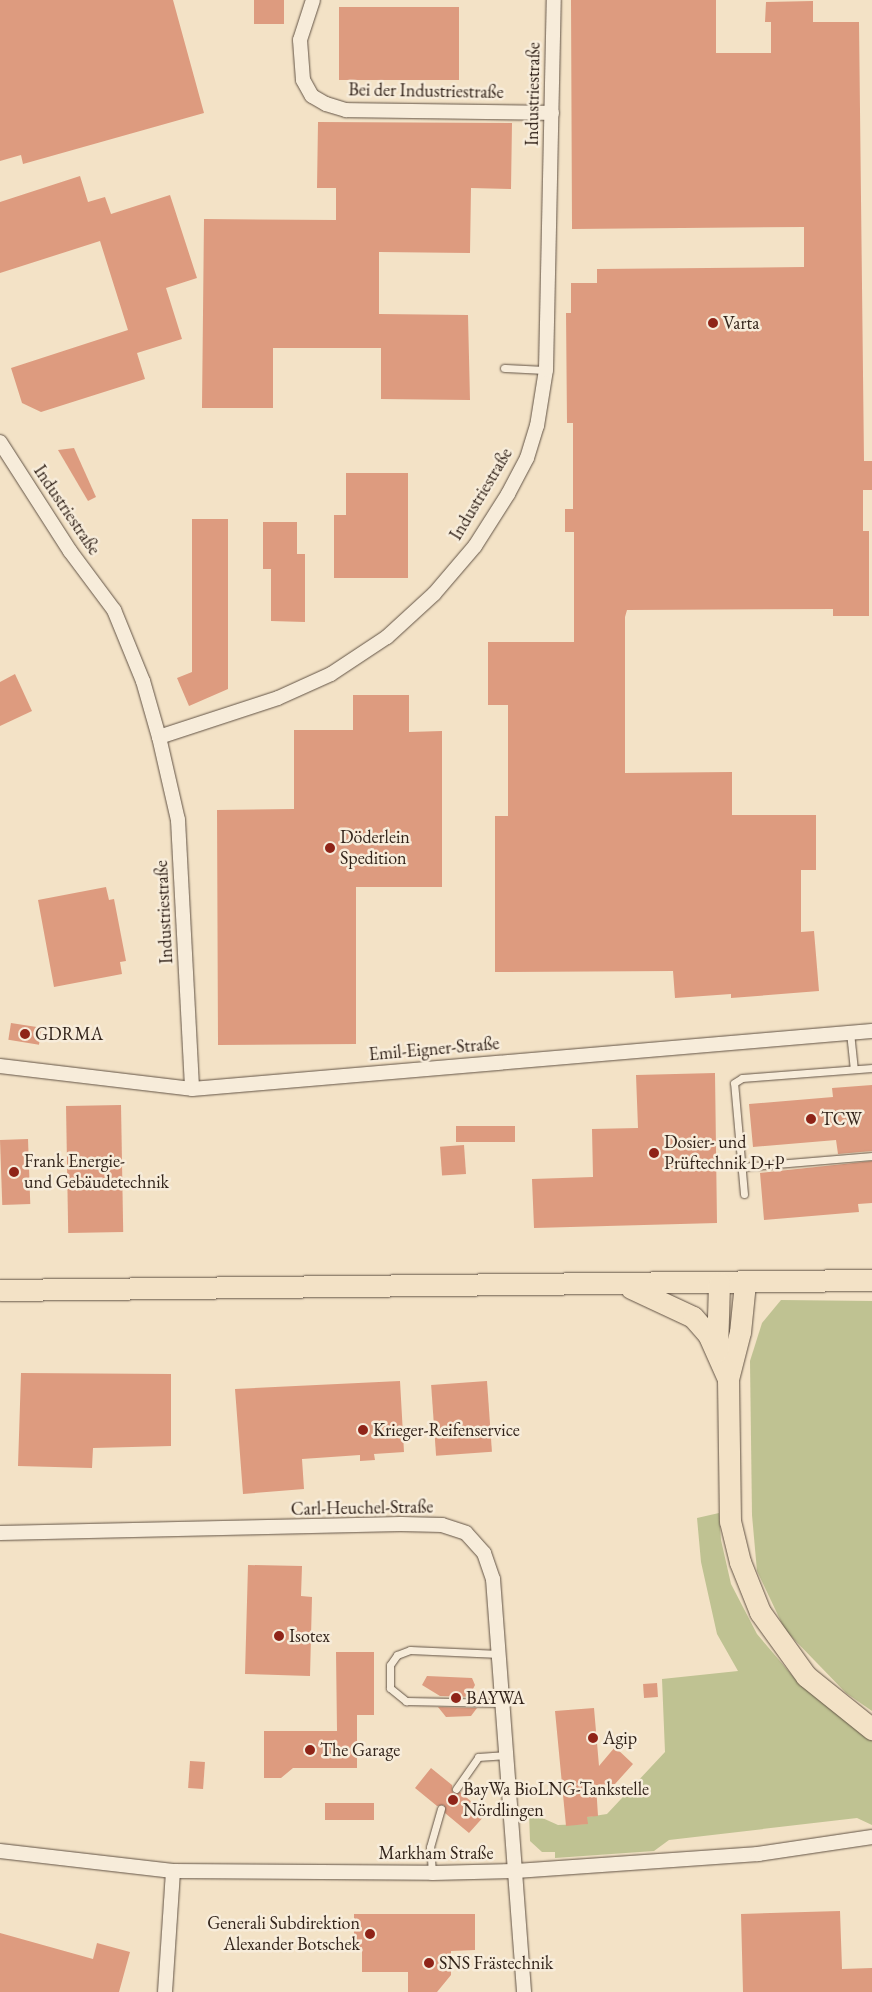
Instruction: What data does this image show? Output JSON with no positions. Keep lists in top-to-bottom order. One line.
{"streets":{"street":["Bei der Industriestraße","Industriestraße","Emil-Eigner-Straße","Carl-Heuchel-Straße","Markham Straße"]},"crossings":[["Bei der Industriestraße","Industriestraße"],["Industriestraße","Emil-Eigner-Straße"],["Carl-Heuchel-Straße","Markham Straße"]],"places":["Varta","Döderlein Spedition","GDRMA","TCW","Dosier- und Prüftechnik D+P","Frank Energie- und Gebäudetechnik","Krieger-Reifenservice","Isotex","BAYWA","Agip","The Garage","BayWa BioLNG-Tankstelle Nördlingen","Generali Subdirektion Alexander Botschek","SNS Frästechnik"]}
